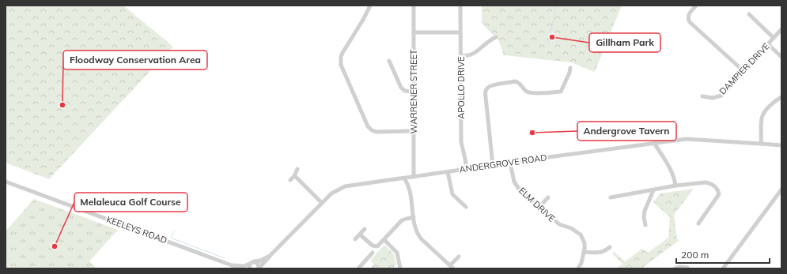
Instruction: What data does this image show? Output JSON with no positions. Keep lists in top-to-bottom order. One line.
{"streets":{"street":["DAMPIER DRIVE","APOLLO DRIVE","WARRENER STREET","ANDERGROVE ROAD","ELM DRIVE","KEELEYS ROAD"]},"crossings":[["APOLLO DRIVE","ANDERGROVE ROAD"],["WARRENER STREET","ANDERGROVE ROAD"],["ANDERGROVE ROAD","ELM DRIVE"],["ANDERGROVE ROAD","KEELEYS ROAD"]],"places":["Gillham Park","Floodway Conservation Area","Andergrove Tavern","Melaleuca Golf Course"],"scale_bar":"200 m"}
